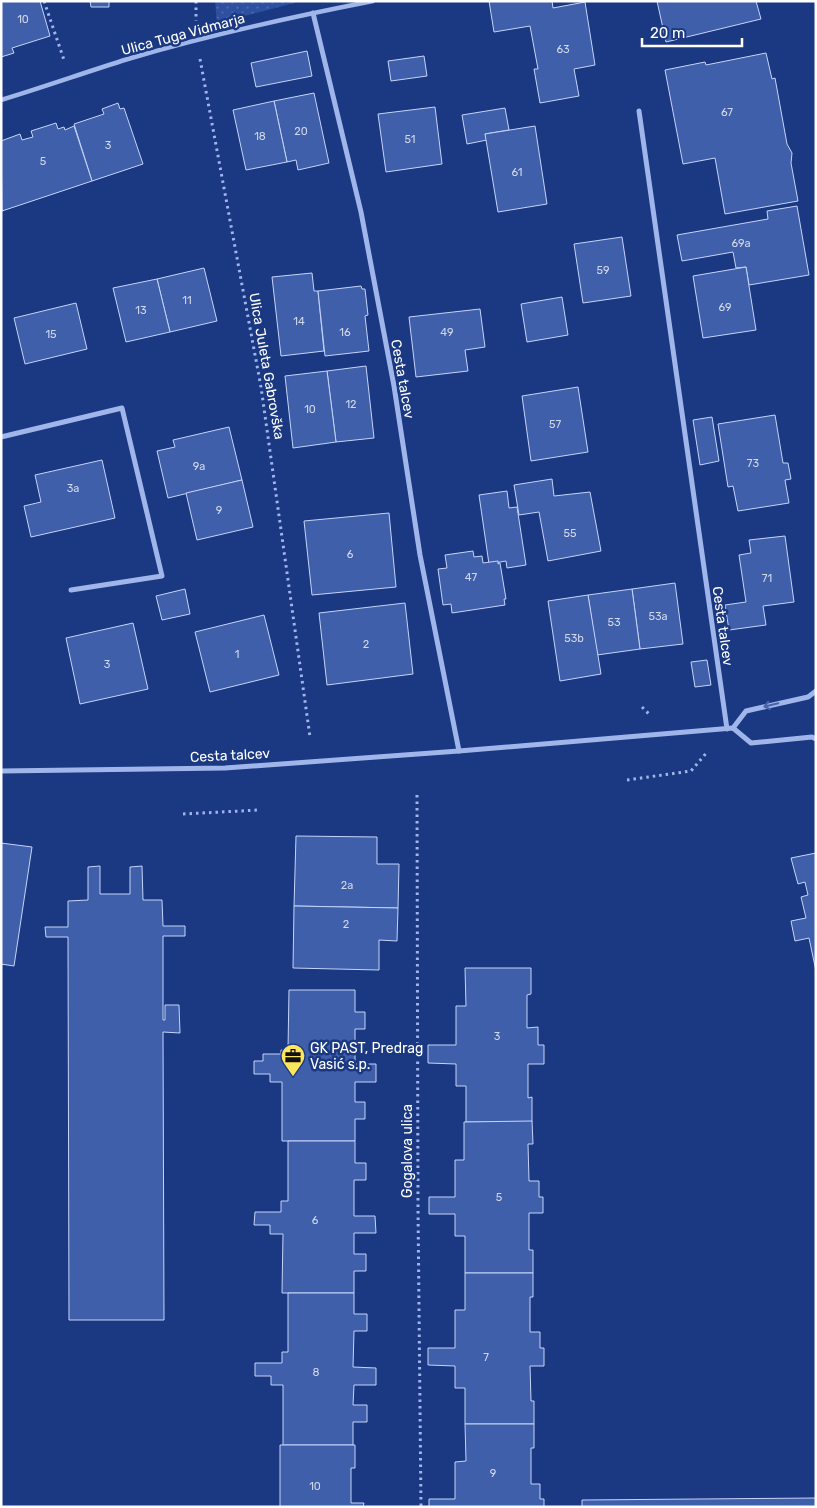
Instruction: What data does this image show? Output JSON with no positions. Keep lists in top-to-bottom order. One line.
{"streets":{"street":["Ulica Tuga Vidmarja","Cesta talcev"],"path":["Ulica Juleta Gabrovška","Gogalova ulica"]},"crossings":[["Ulica Tuga Vidmarja","Ulica Juleta Gabrovška"],["Ulica Tuga Vidmarja","Cesta talcev"]],"places":{"office":["GK PAST, Predrag Vasić s.p."]},"house_numbers":["10","63","67","20","18","51","3","5","61","69a","59","11","69","13","14","16","49","15","12","10","57","73","9a","3a","9","55","6","47","71","53a","53","53b","2","1","3","2a","2","3","5","6","7","8","9","10"],"scale_bar":"20 m"}
